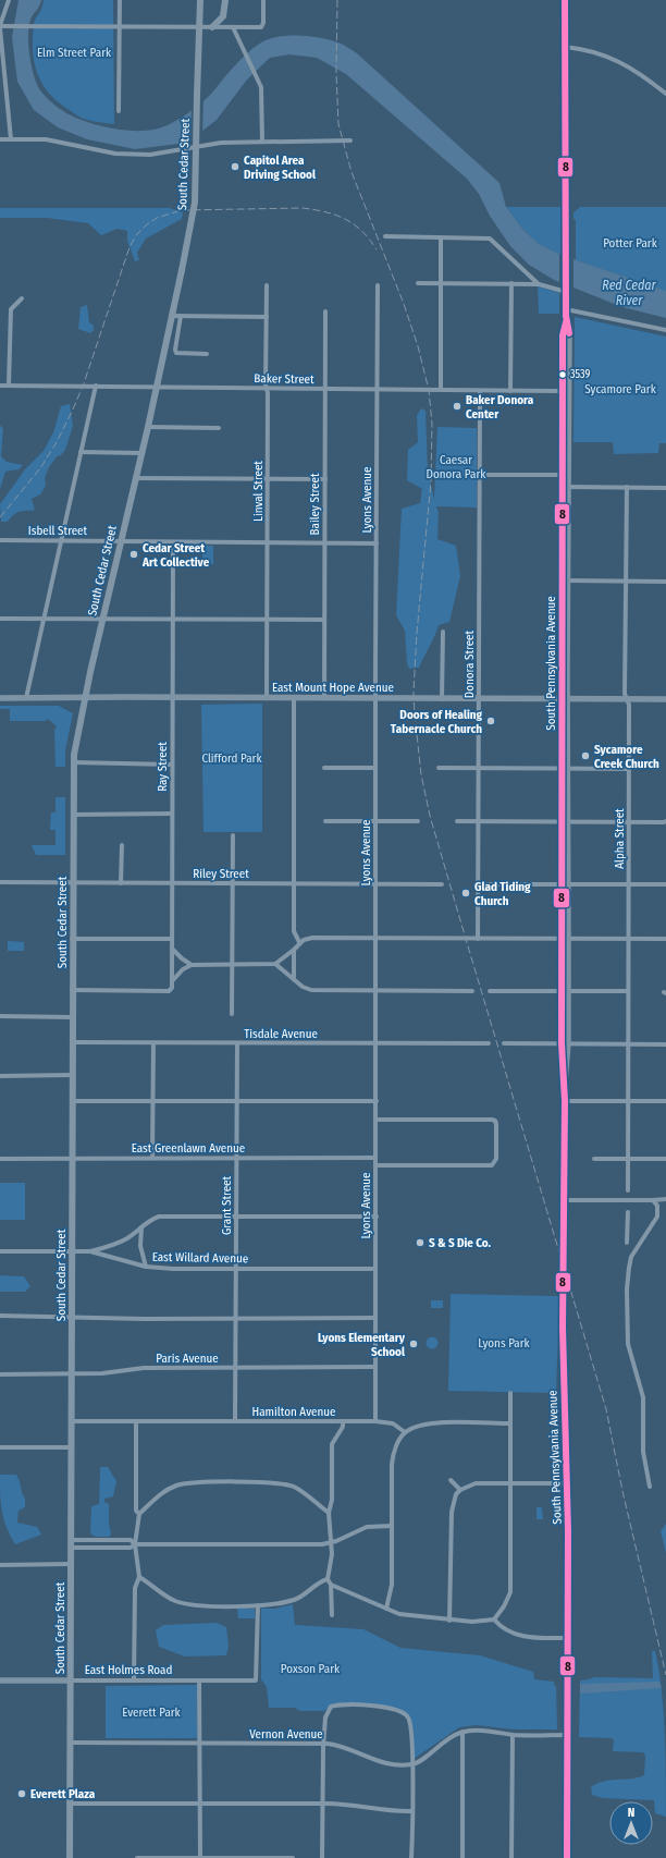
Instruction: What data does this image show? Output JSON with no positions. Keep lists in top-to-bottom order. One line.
{"streets":{"main road":["South Cedar Street","South Pennsylvania Avenue","East Mount Hope Avenue","East Holmes Road"],"street":["Baker Street","Linval Street","Lyons Avenue","Bailey Street","Isbell Street","Donora Street","Ray Street","Alpha Street","Riley Street","Tisdale Avenue","East Greenlawn Avenue","Grant Street","East Willard Avenue","Paris Avenue","Hamilton Avenue","Vernon Avenue"]},"crossings":[["South Cedar Street","Baker Street"],["South Cedar Street","Isbell Street"],["South Cedar Street","East Mount Hope Avenue"],["South Cedar Street","Ray Street"],["South Cedar Street","Riley Street"],["South Cedar Street","Tisdale Avenue"],["South Cedar Street","East Greenlawn Avenue"],["South Cedar Street","East Willard Avenue"],["South Cedar Street","Paris Avenue"],["South Cedar Street","Hamilton Avenue"],["South Cedar Street","East Holmes Road"],["South Cedar Street","Vernon Avenue"],["Baker Street","Linval Street"],["Baker Street","Lyons Avenue"],["Baker Street","Bailey Street"],["Baker Street","South Pennsylvania Avenue"],["Baker Street","Donora Street"],["Linval Street","Isbell Street"],["Linval Street","East Mount Hope Avenue"],["Lyons Avenue","Isbell Street"],["Lyons Avenue","East Mount Hope Avenue"],["Lyons Avenue","Riley Street"],["Lyons Avenue","Tisdale Avenue"],["Lyons Avenue","East Greenlawn Avenue"],["Lyons Avenue","East Willard Avenue"],["Lyons Avenue","Paris Avenue"],["Lyons Avenue","Hamilton Avenue"],["Bailey Street","Isbell Street"],["Bailey Street","East Mount Hope Avenue"],["Isbell Street","Ray Street"],["South Pennsylvania Avenue","East Mount Hope Avenue"],["Donora Street","East Mount Hope Avenue"],["East Mount Hope Avenue","Ray Street"],["East Mount Hope Avenue","Alpha Street"],["Ray Street","Riley Street"],["Tisdale Avenue","Grant Street"],["East Greenlawn Avenue","Grant Street"],["Grant Street","East Willard Avenue"],["Grant Street","Paris Avenue"],["Grant Street","Hamilton Avenue"]],"water":["Red Cedar River"],"parks":["Elm Street Park","Potter Park","Sycamore Park","Caesar Donora Park","Clifford Park","Lyons Park","Poxson Park","Everett Park"],"places":["Capitol Area Driving School","3539","Baker Donora Center","Cedar Street Art Collective","Doors of Healing Tabernacle Church","Sycamore Creek Church","Glad Tiding Church","S & S Die Co.","Lyons Elementary School","Everett Plaza"],"lines":["transit line 8"],"north":"top"}
